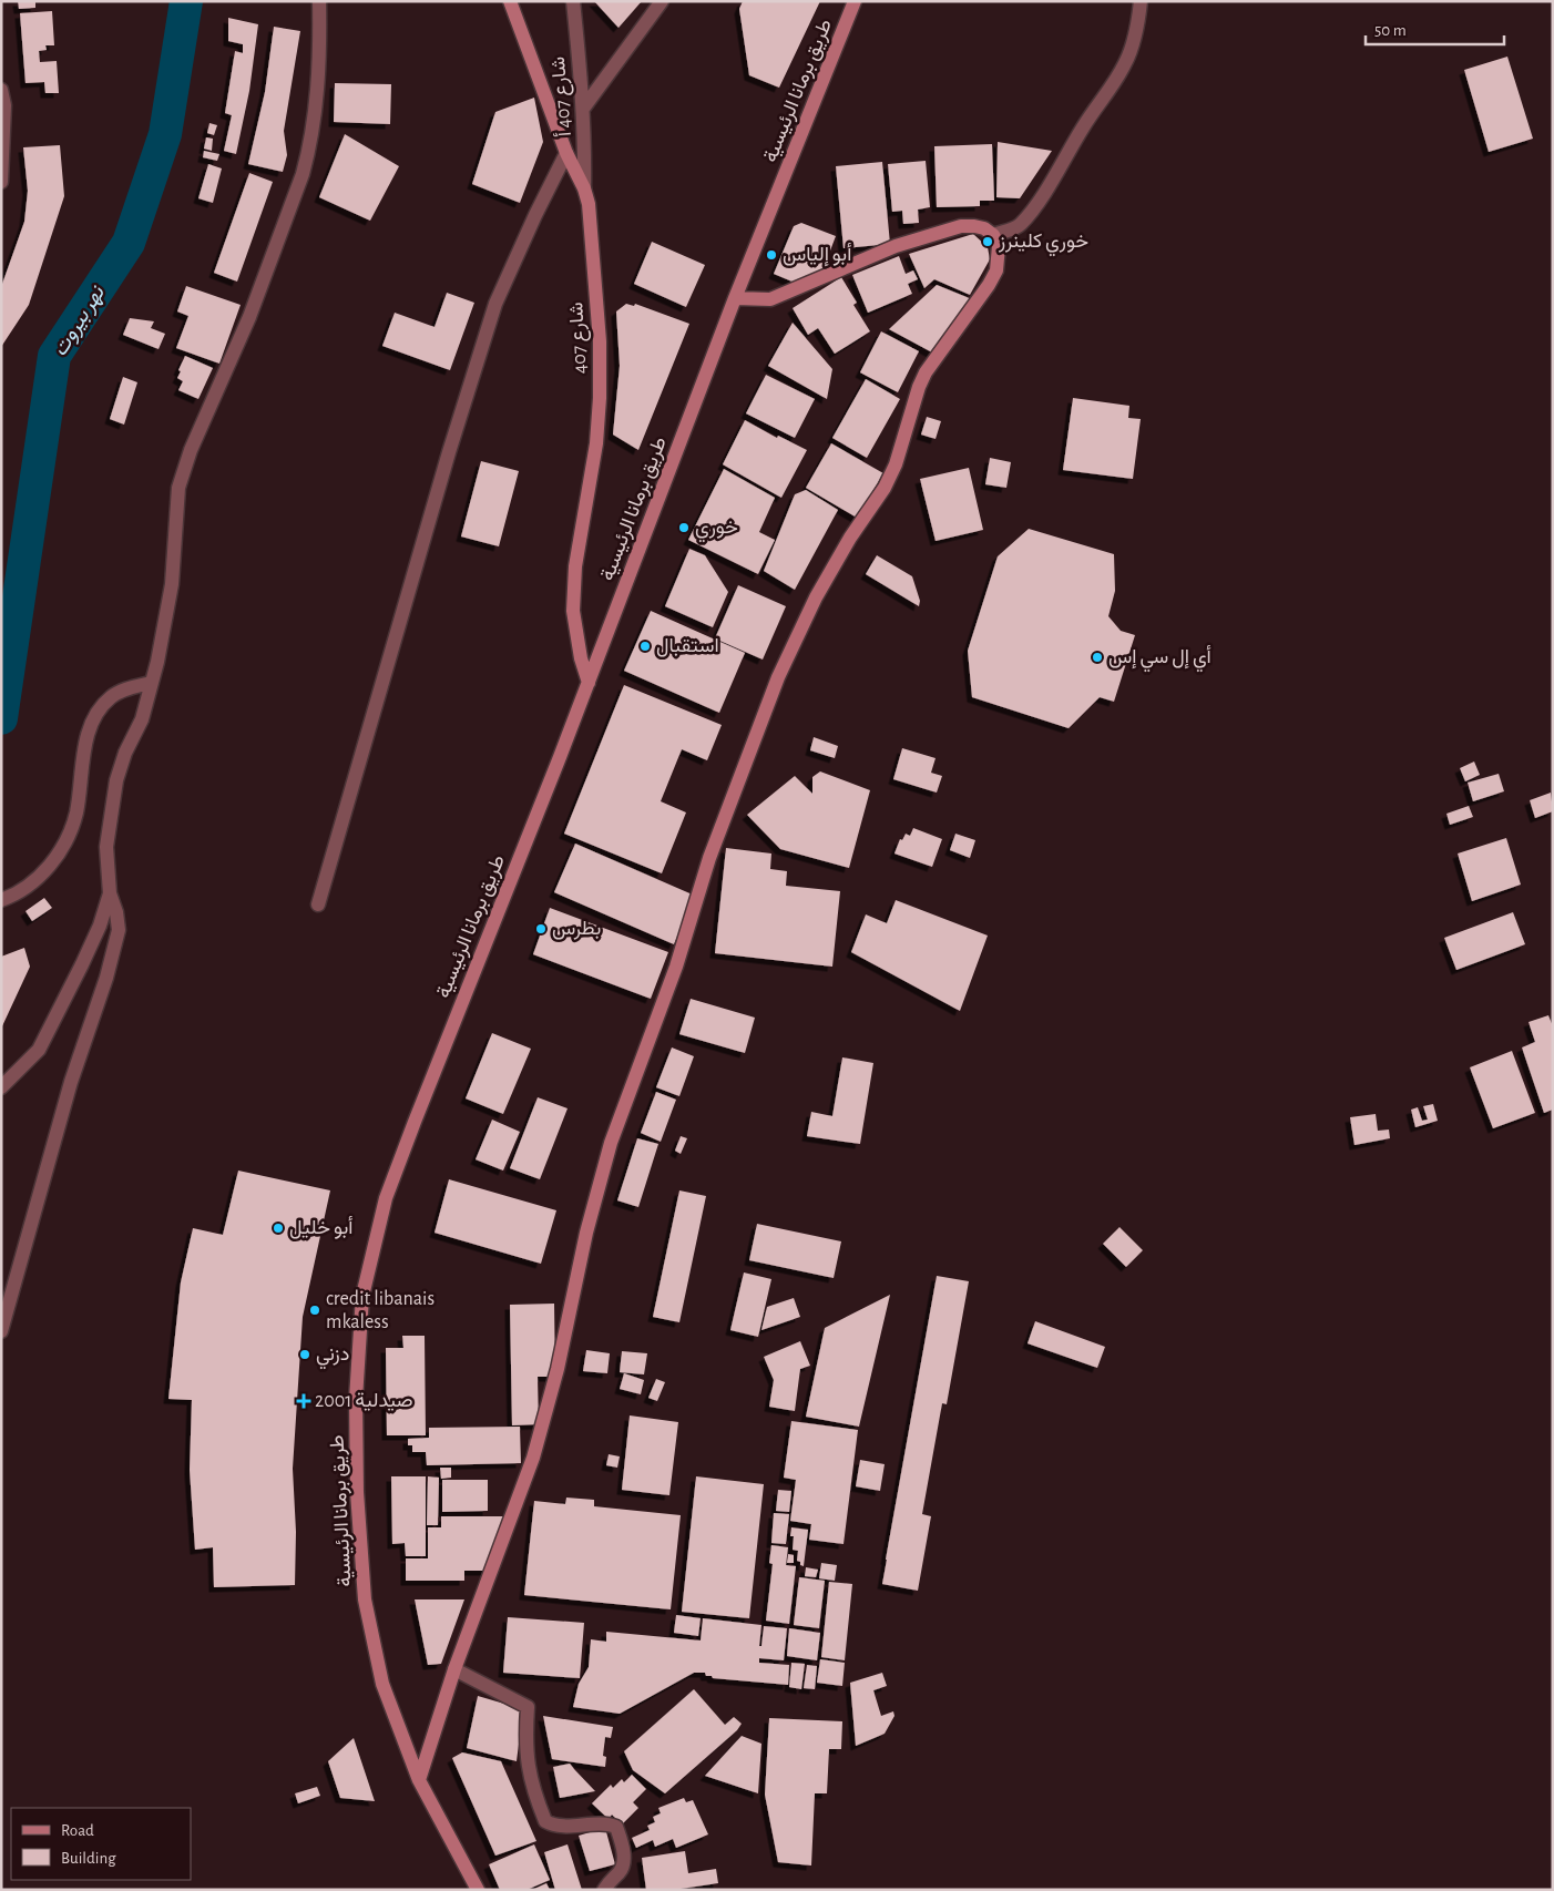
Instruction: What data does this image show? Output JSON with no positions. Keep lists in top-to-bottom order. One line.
{"streets":{"street":["طريق برمانا الرئيسية","شارع 407 أ","شارع 407"]},"crossings":[["طريق برمانا الرئيسية","شارع 407"],["شارع 407 أ","شارع 407"]],"water":["نهر بيروت"],"places":{"other":["خوري كلينرز","أبو إلياس","خوري","استقبال","أي إل سي إس","بطرس","أبو خليل","credit libanais mkaless","دزني"],"health":["صيدلية 2001"]},"legend":["Road","Building"],"scale_bar":"50 m"}
